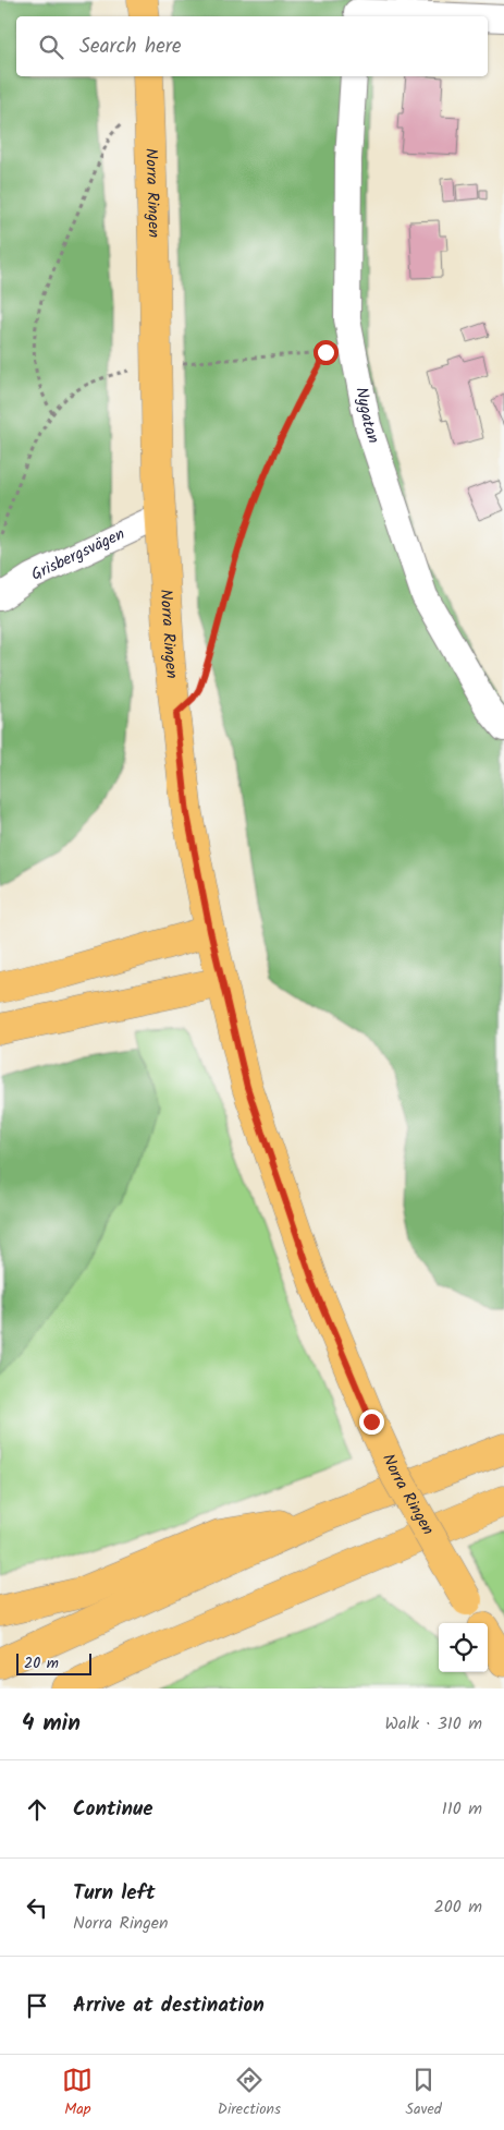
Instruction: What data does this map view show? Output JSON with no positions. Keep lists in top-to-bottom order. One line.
{"streets":{"main road":["Norra Ringen"],"street":["Nygatan","Grisbergsvägen"]},"crossings":[["Norra Ringen","Grisbergsvägen"]],"scale_bar":"20 m","page":{"search":"Search here","scale":"20 m","heading":["4 min","Walk · 310 m"],"list":[["Continue","110 m"],["Turn left","Norra Ringen","200 m"],"Arrive at destination"],"nav":["Map","Directions","Saved"]}}
